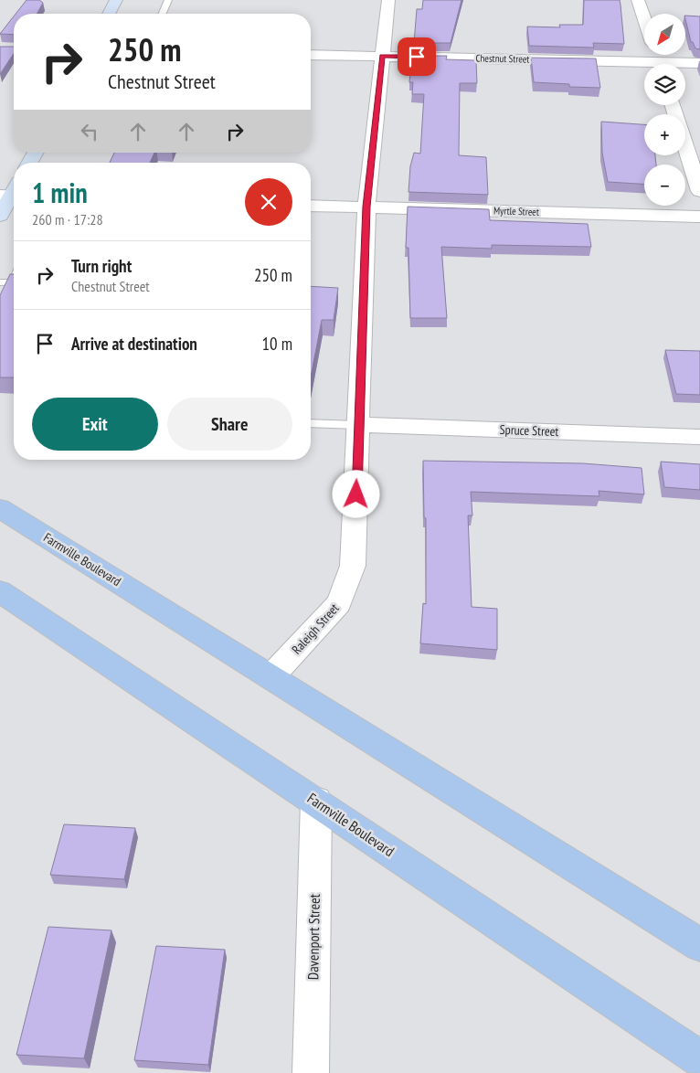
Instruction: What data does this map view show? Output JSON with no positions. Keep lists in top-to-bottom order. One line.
{"streets":{"main road":["Farmville Boulevard"],"street":["Chestnut Street","Myrtle Street","Spruce Street","Raleigh Street","Davenport Street"]},"crossings":[["Chestnut Street","Raleigh Street"],["Myrtle Street","Raleigh Street"],["Spruce Street","Raleigh Street"],["Farmville Boulevard","Raleigh Street"],["Farmville Boulevard","Davenport Street"]],"north":"bottom left","page":{"map_buttons":["+","−"],"turn":["250 m","Chestnut Street"],"heading":["1 min","260 m · 17:28"],"list":[{"name":"Turn right","note":"Chestnut Street","value":"250 m"},{"name":"Arrive at destination","value":"10 m"}],"buttons":["Exit","Share"]}}
